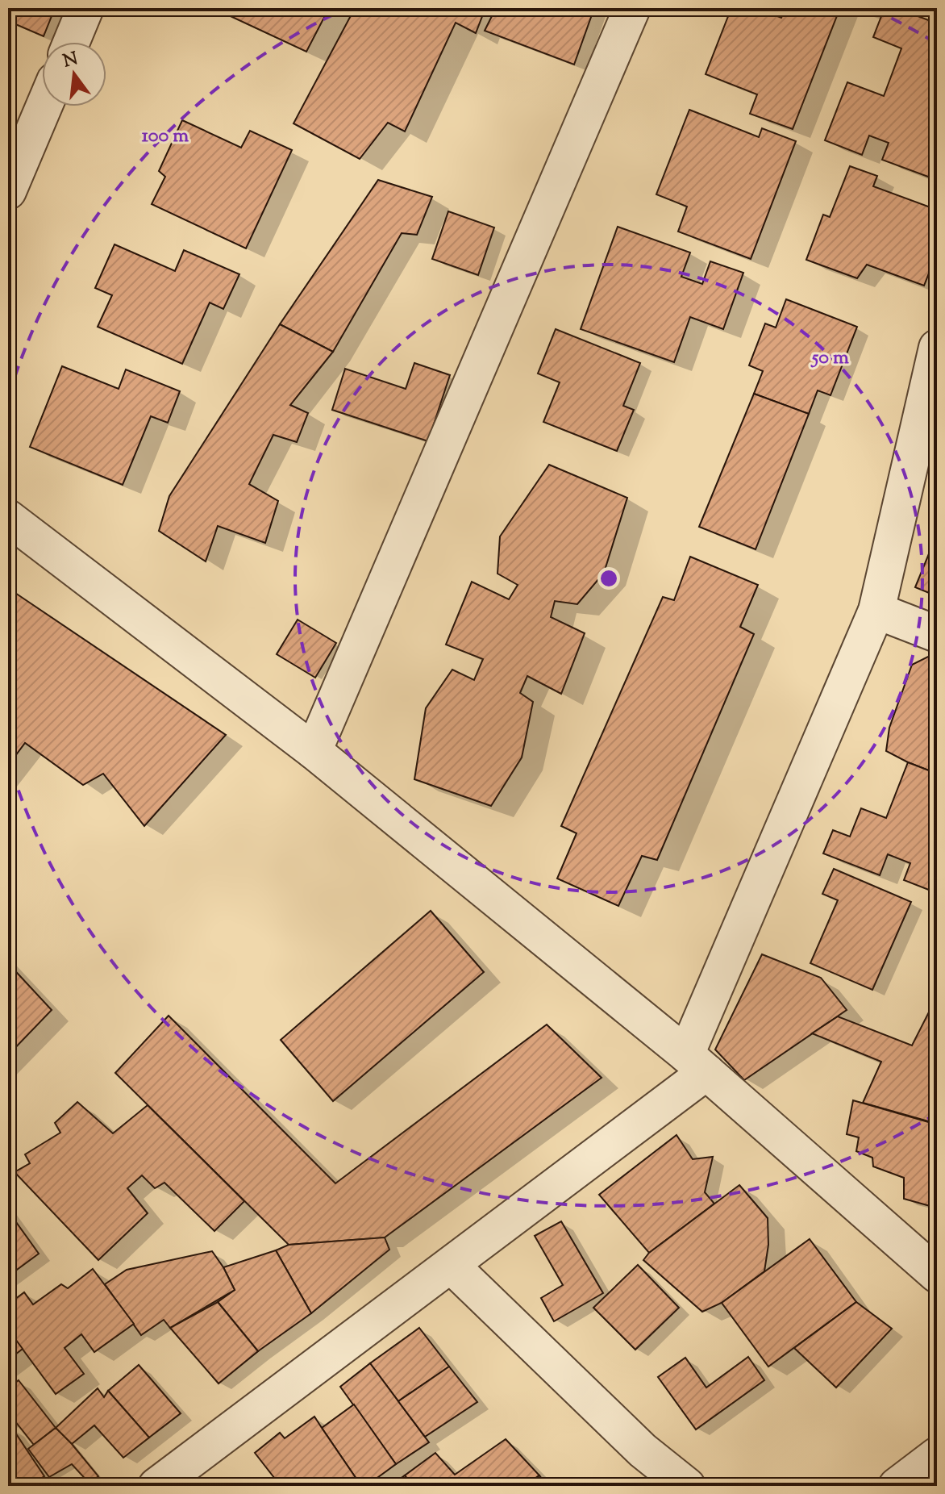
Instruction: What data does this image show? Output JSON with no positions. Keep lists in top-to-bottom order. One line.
{"north":"top","rings":["100 m","50 m"]}
